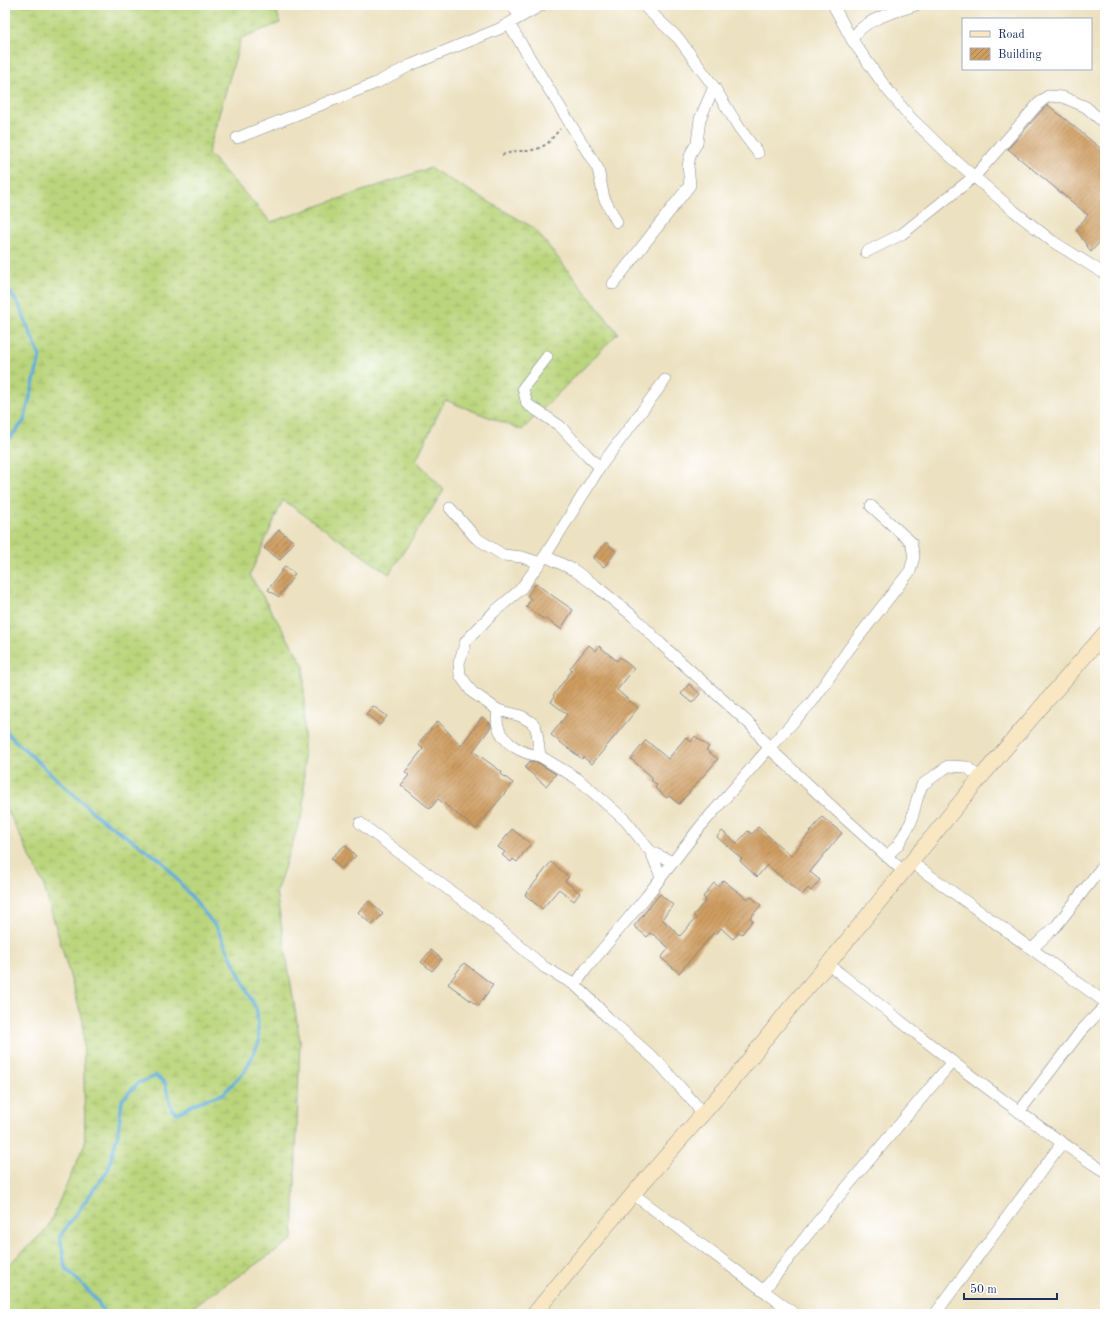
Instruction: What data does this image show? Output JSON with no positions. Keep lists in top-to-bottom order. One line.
{"legend":["Road","Building"],"scale_bar":"50 m"}
